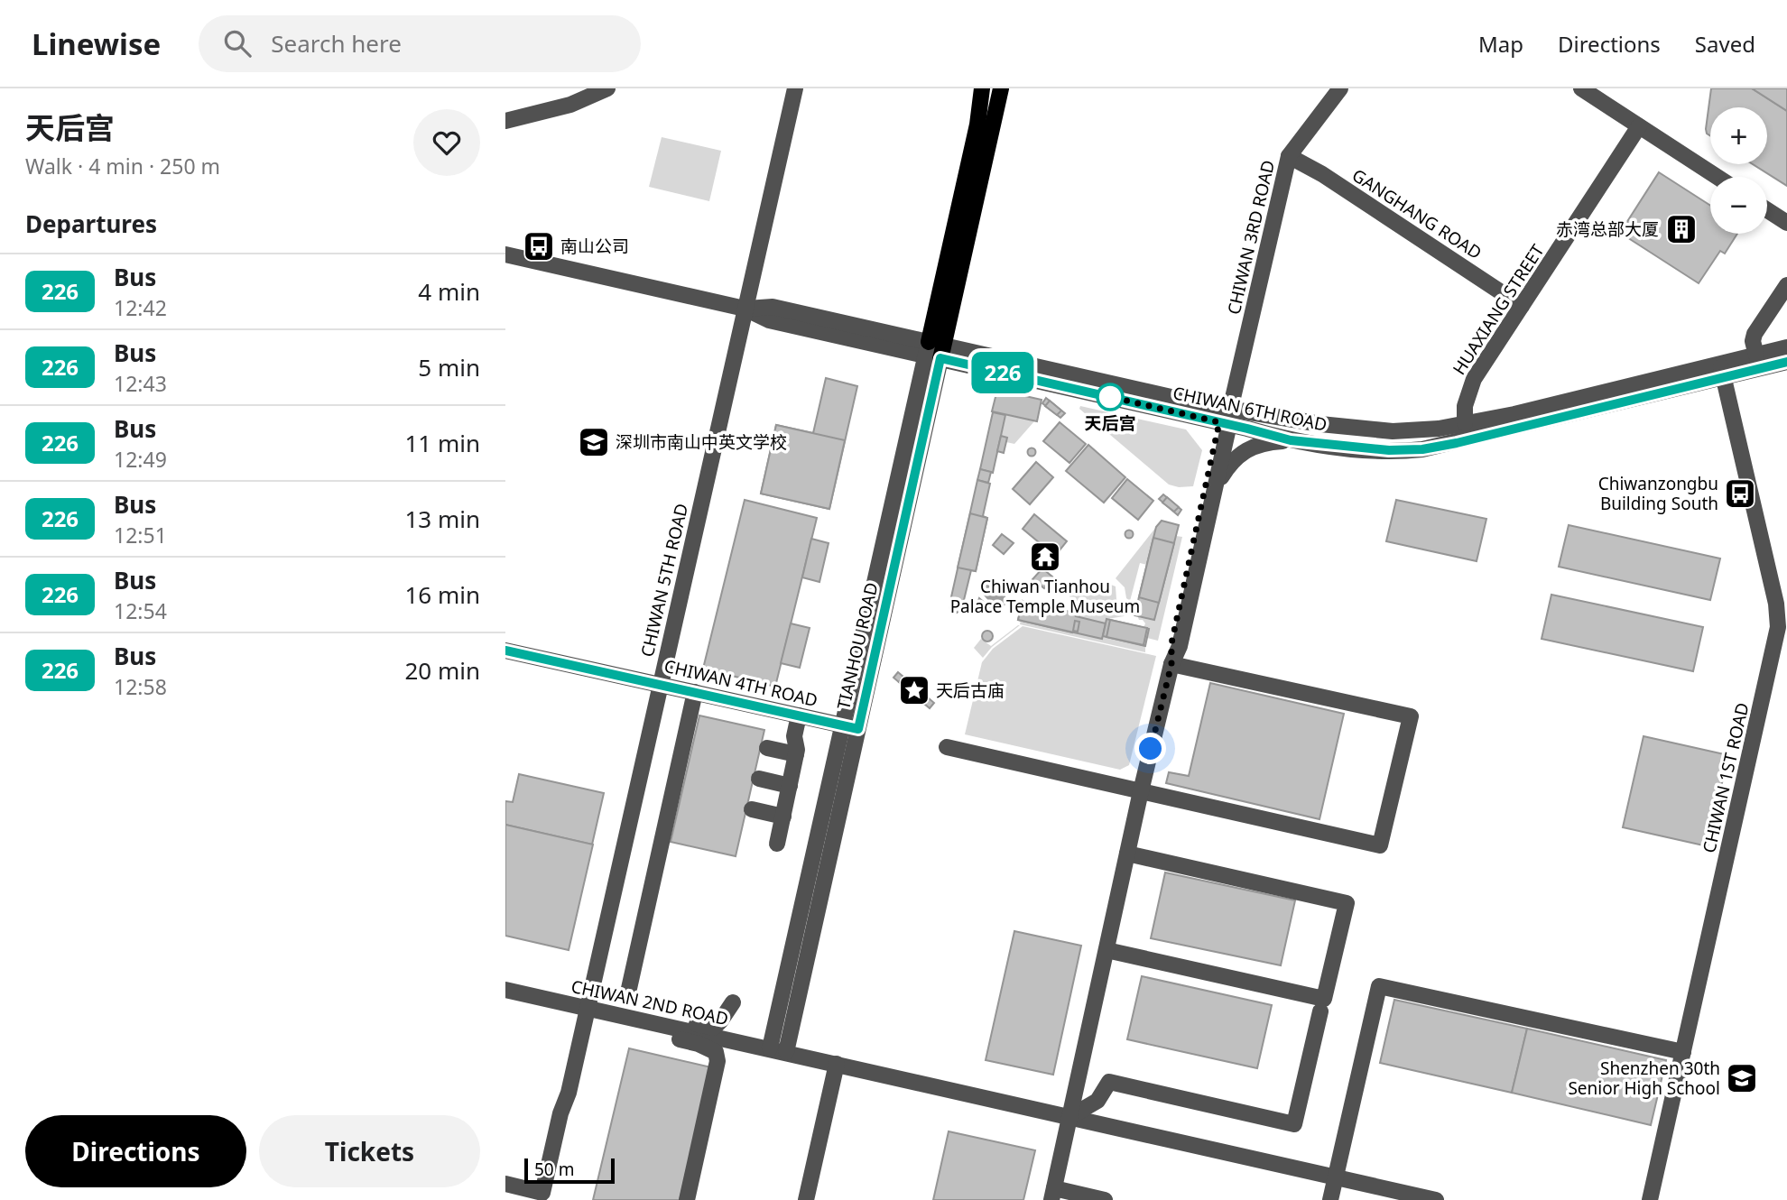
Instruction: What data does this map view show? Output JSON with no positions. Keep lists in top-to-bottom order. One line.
{"streets":{"street":["GANGHANG ROAD","CHIWAN 3RD ROAD","HUAXIANG STREET","CHIWAN 6TH ROAD","CHIWAN 5TH ROAD","TIANHOU ROAD","CHIWAN 4TH ROAD","CHIWAN 1ST ROAD","CHIWAN 2ND ROAD"]},"crossings":[["GANGHANG ROAD","CHIWAN 3RD ROAD"],["GANGHANG ROAD","HUAXIANG STREET"],["CHIWAN 3RD ROAD","CHIWAN 6TH ROAD"],["CHIWAN 3RD ROAD","CHIWAN 2ND ROAD"],["HUAXIANG STREET","CHIWAN 6TH ROAD"],["CHIWAN 6TH ROAD","CHIWAN 5TH ROAD"],["CHIWAN 6TH ROAD","TIANHOU ROAD"],["CHIWAN 6TH ROAD","CHIWAN 1ST ROAD"],["CHIWAN 5TH ROAD","CHIWAN 4TH ROAD"],["CHIWAN 5TH ROAD","CHIWAN 2ND ROAD"],["TIANHOU ROAD","CHIWAN 4TH ROAD"],["TIANHOU ROAD","CHIWAN 2ND ROAD"]],"places":{"building":["赤湾总部大厦"],"bus stop":["南山公司","Chiwanzongbu Building South"],"other":["天后宫"],"school or university":["深圳市南山中英文学校","Shenzhen 30th Senior High School"],"temple":["Chiwan Tianhou Palace Temple Museum"],"place":["天后古庙"]},"lines":["bus line 226"],"scale_bar":"50 m","page":{"header":"Linewise","search":"Search here","nav":["Map","Directions","Saved"],"heading":[["天后宫","Walk · 4 min · 250 m"],"Departures"],"on_map":"226","map_buttons":["+","−"],"list":[{"mark":"226","name":"Bus","note":"12:42","value":"4 min"},{"mark":"226","name":"Bus","note":"12:43","value":"5 min"},{"mark":"226","name":"Bus","note":"12:49","value":"11 min"},{"mark":"226","name":"Bus","note":"12:51","value":"13 min"},{"mark":"226","name":"Bus","note":"12:54","value":"16 min"},{"mark":"226","name":"Bus","note":"12:58","value":"20 min"}],"buttons":["Directions","Tickets"],"scale":"50 m"}}
